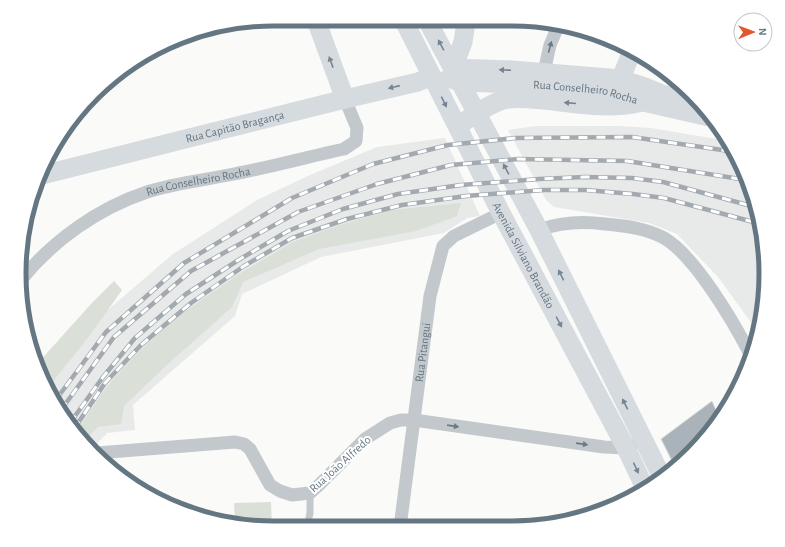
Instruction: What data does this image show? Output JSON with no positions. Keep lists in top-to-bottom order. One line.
{"streets":{"main road":["Rua Conselheiro Rocha","Rua Capitão Bragança","Avenida Silviano Brandão"],"street":["Rua Pitangui","Rua João Alfredo"]},"crossings":[["Rua Conselheiro Rocha","Rua Capitão Bragança"],["Rua Conselheiro Rocha","Avenida Silviano Brandão"],["Rua Capitão Bragança","Avenida Silviano Brandão"],["Avenida Silviano Brandão","Rua Pitangui"],["Avenida Silviano Brandão","Rua João Alfredo"],["Rua Pitangui","Rua João Alfredo"]],"one_way":["Rua João Alfredo"],"north":"right"}
